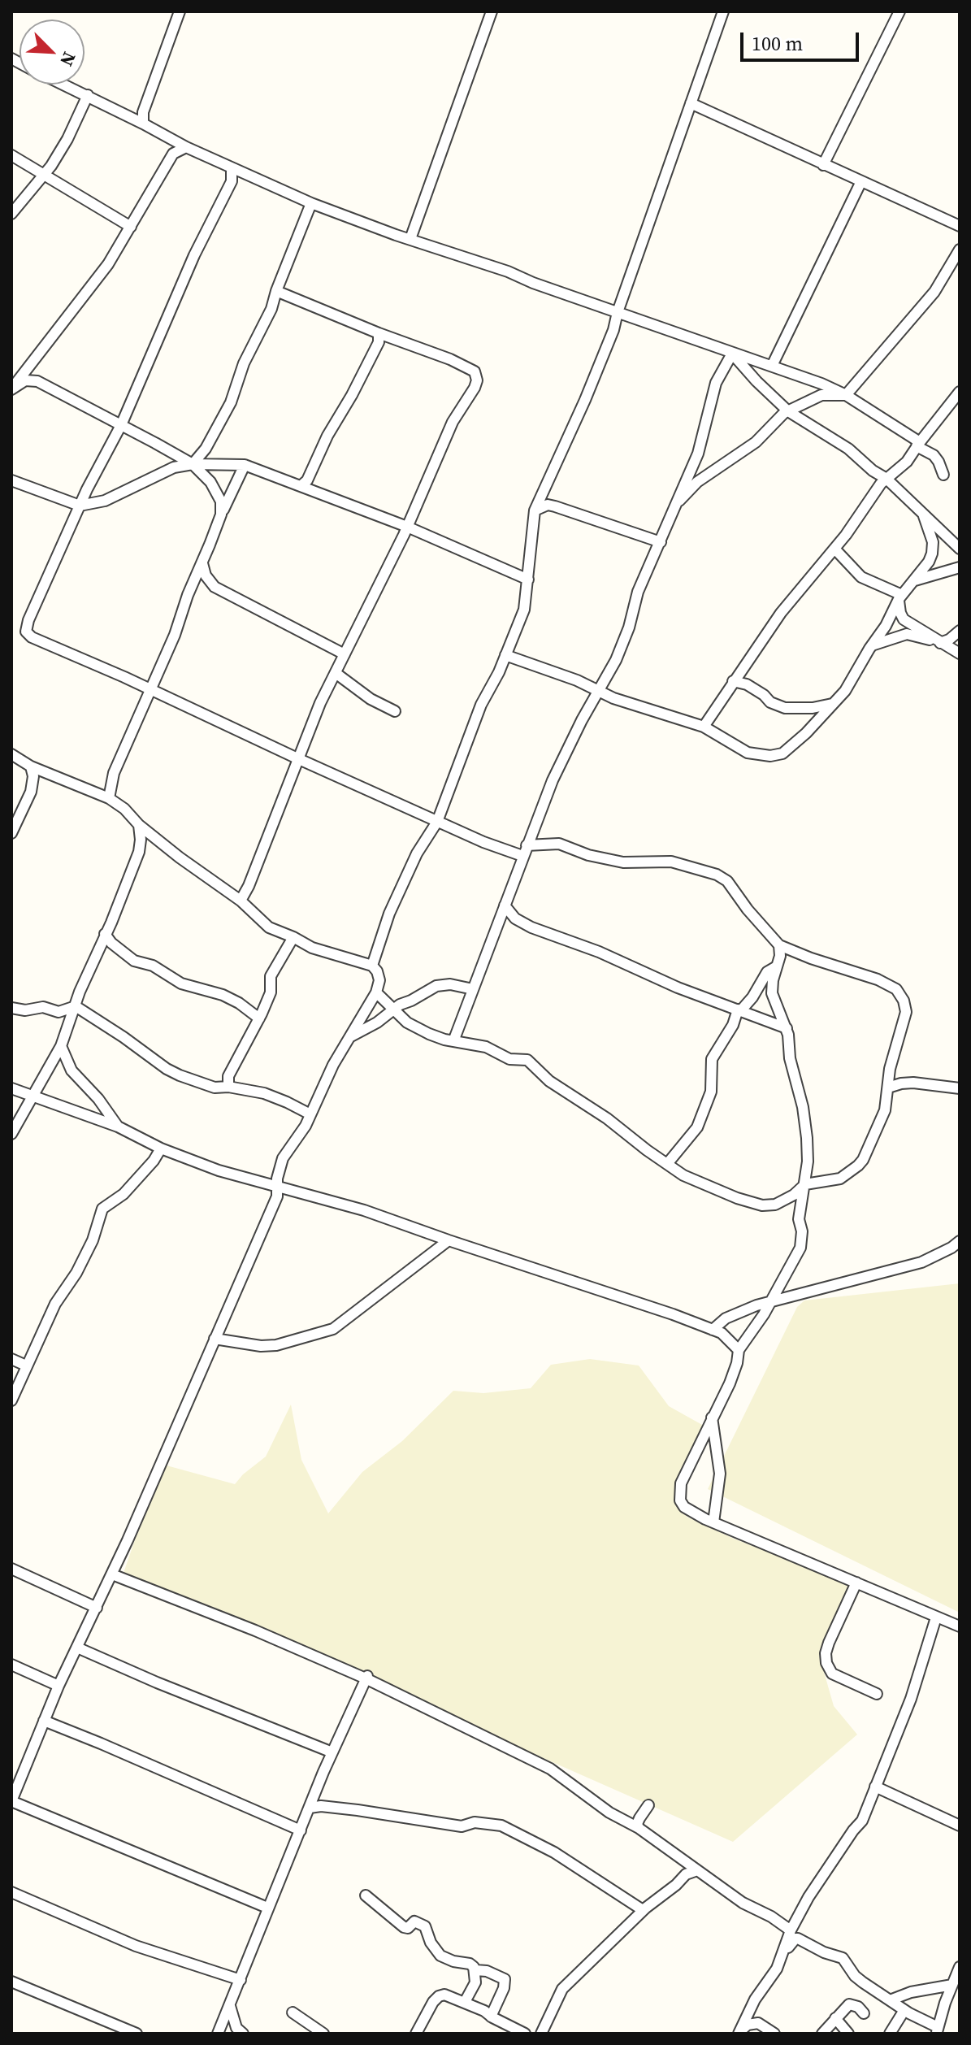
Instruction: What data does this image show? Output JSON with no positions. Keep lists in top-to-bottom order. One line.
{"scale_bar":"100 m","north":"bottom right"}
